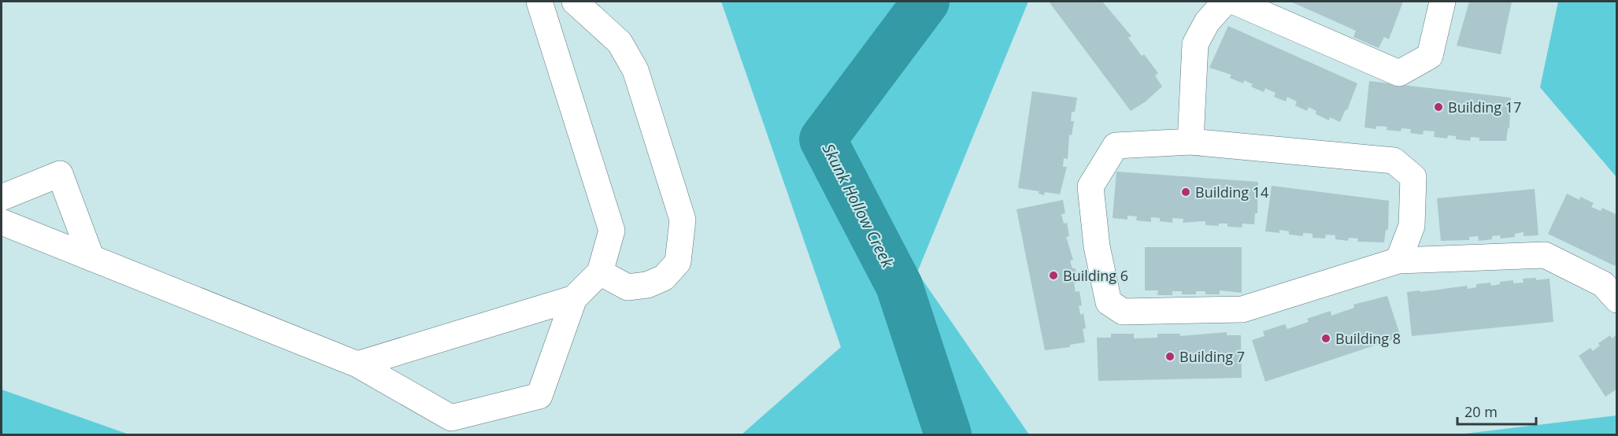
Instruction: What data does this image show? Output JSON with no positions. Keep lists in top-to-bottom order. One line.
{"water":["Skunk Hollow Creek"],"places":["Building 17","Building 14","Building 6","Building 8","Building 7"],"scale_bar":"20 m"}
